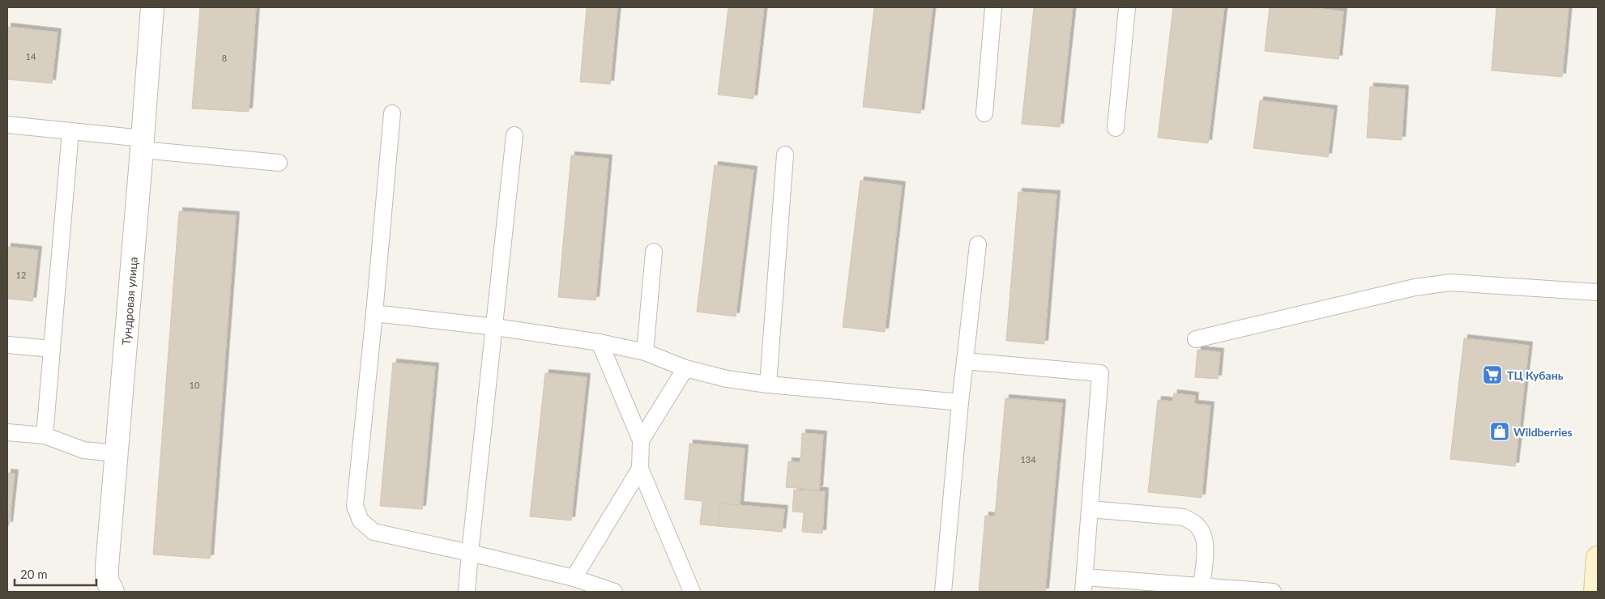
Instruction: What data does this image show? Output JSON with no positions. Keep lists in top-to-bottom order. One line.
{"streets":{"street":["Тундровая улица"]},"places":{"supermarket":["ТЦ Кубань"],"shop":["Wildberries"]},"house_numbers":["14","8","12","10","134"],"scale_bar":"20 m"}
